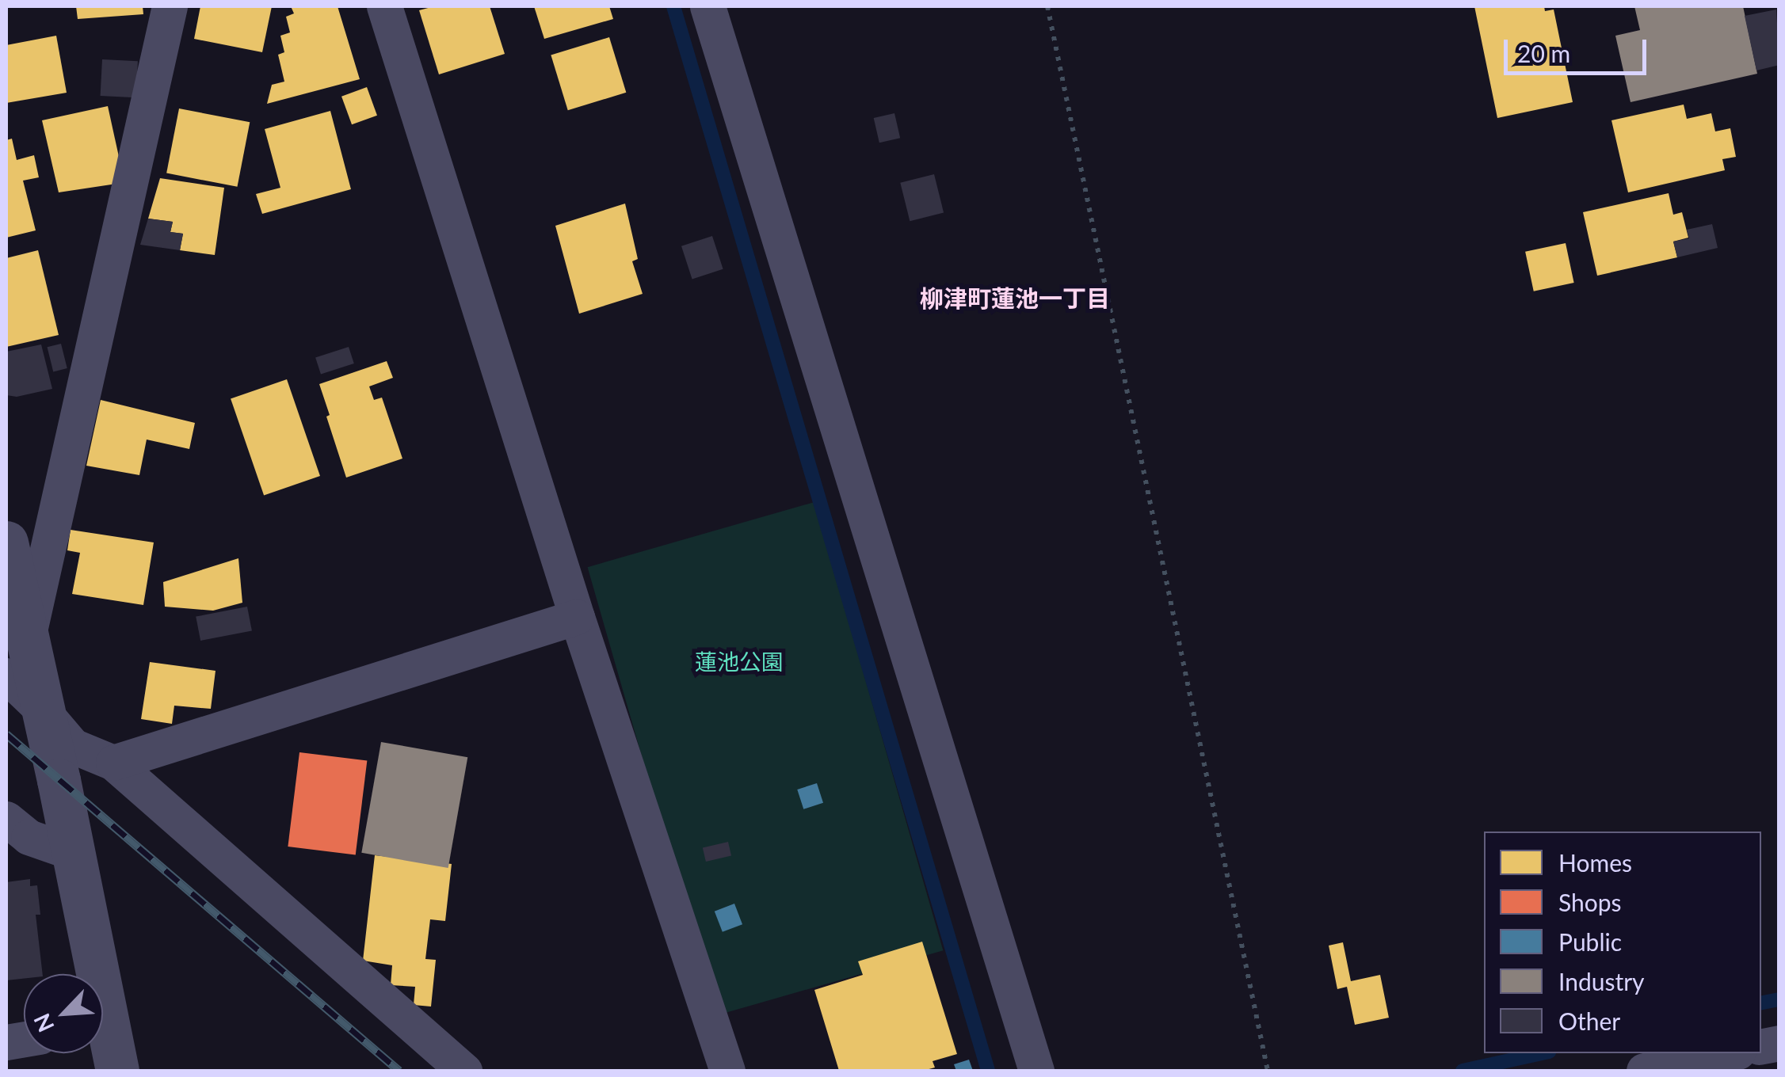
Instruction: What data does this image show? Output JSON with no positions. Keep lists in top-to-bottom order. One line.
{"districts":["柳津町蓮池一丁目"],"parks":["蓮池公園"],"legend":["Homes","Shops","Public","Industry","Other"],"scale_bar":"20 m","north":"bottom left"}
